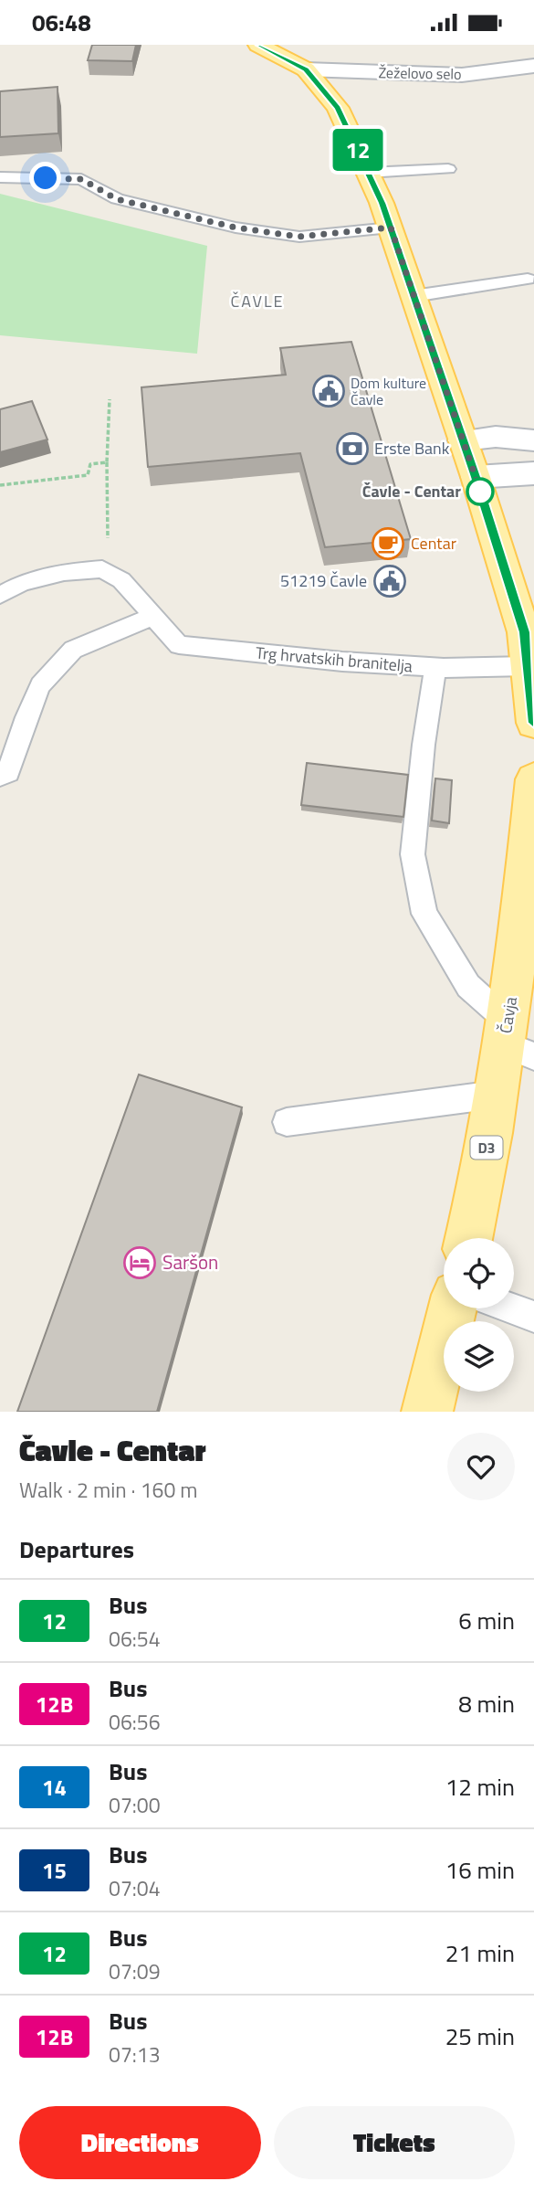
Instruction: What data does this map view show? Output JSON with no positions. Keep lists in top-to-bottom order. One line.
{"streets":{"main road":["Čavja","D3"],"street":["Žeželovo selo"],"lane":["Trg hrvatskih branitelja"]},"districts":["ČAVLE"],"places":{"public building":["Dom kulture Čavle","51219 Čavle"],"bank":["Erste Bank"],"other":["Čavle - Centar"],"cafe":["Centar"],"hotel":["Saršon"]},"lines":["bus line 12"],"page":{"status":"06:48","on_map":"12","heading":[["Čavle - Centar","Walk · 2 min · 160 m"],"Departures"],"list":[{"mark":"12","name":"Bus","note":"06:54","value":"6 min"},{"mark":"12B","name":"Bus","note":"06:56","value":"8 min"},{"mark":"14","name":"Bus","note":"07:00","value":"12 min"},{"mark":"15","name":"Bus","note":"07:04","value":"16 min"},{"mark":"12","name":"Bus","note":"07:09","value":"21 min"},{"mark":"12B","name":"Bus","note":"07:13","value":"25 min"}],"buttons":["Directions","Tickets"]}}
